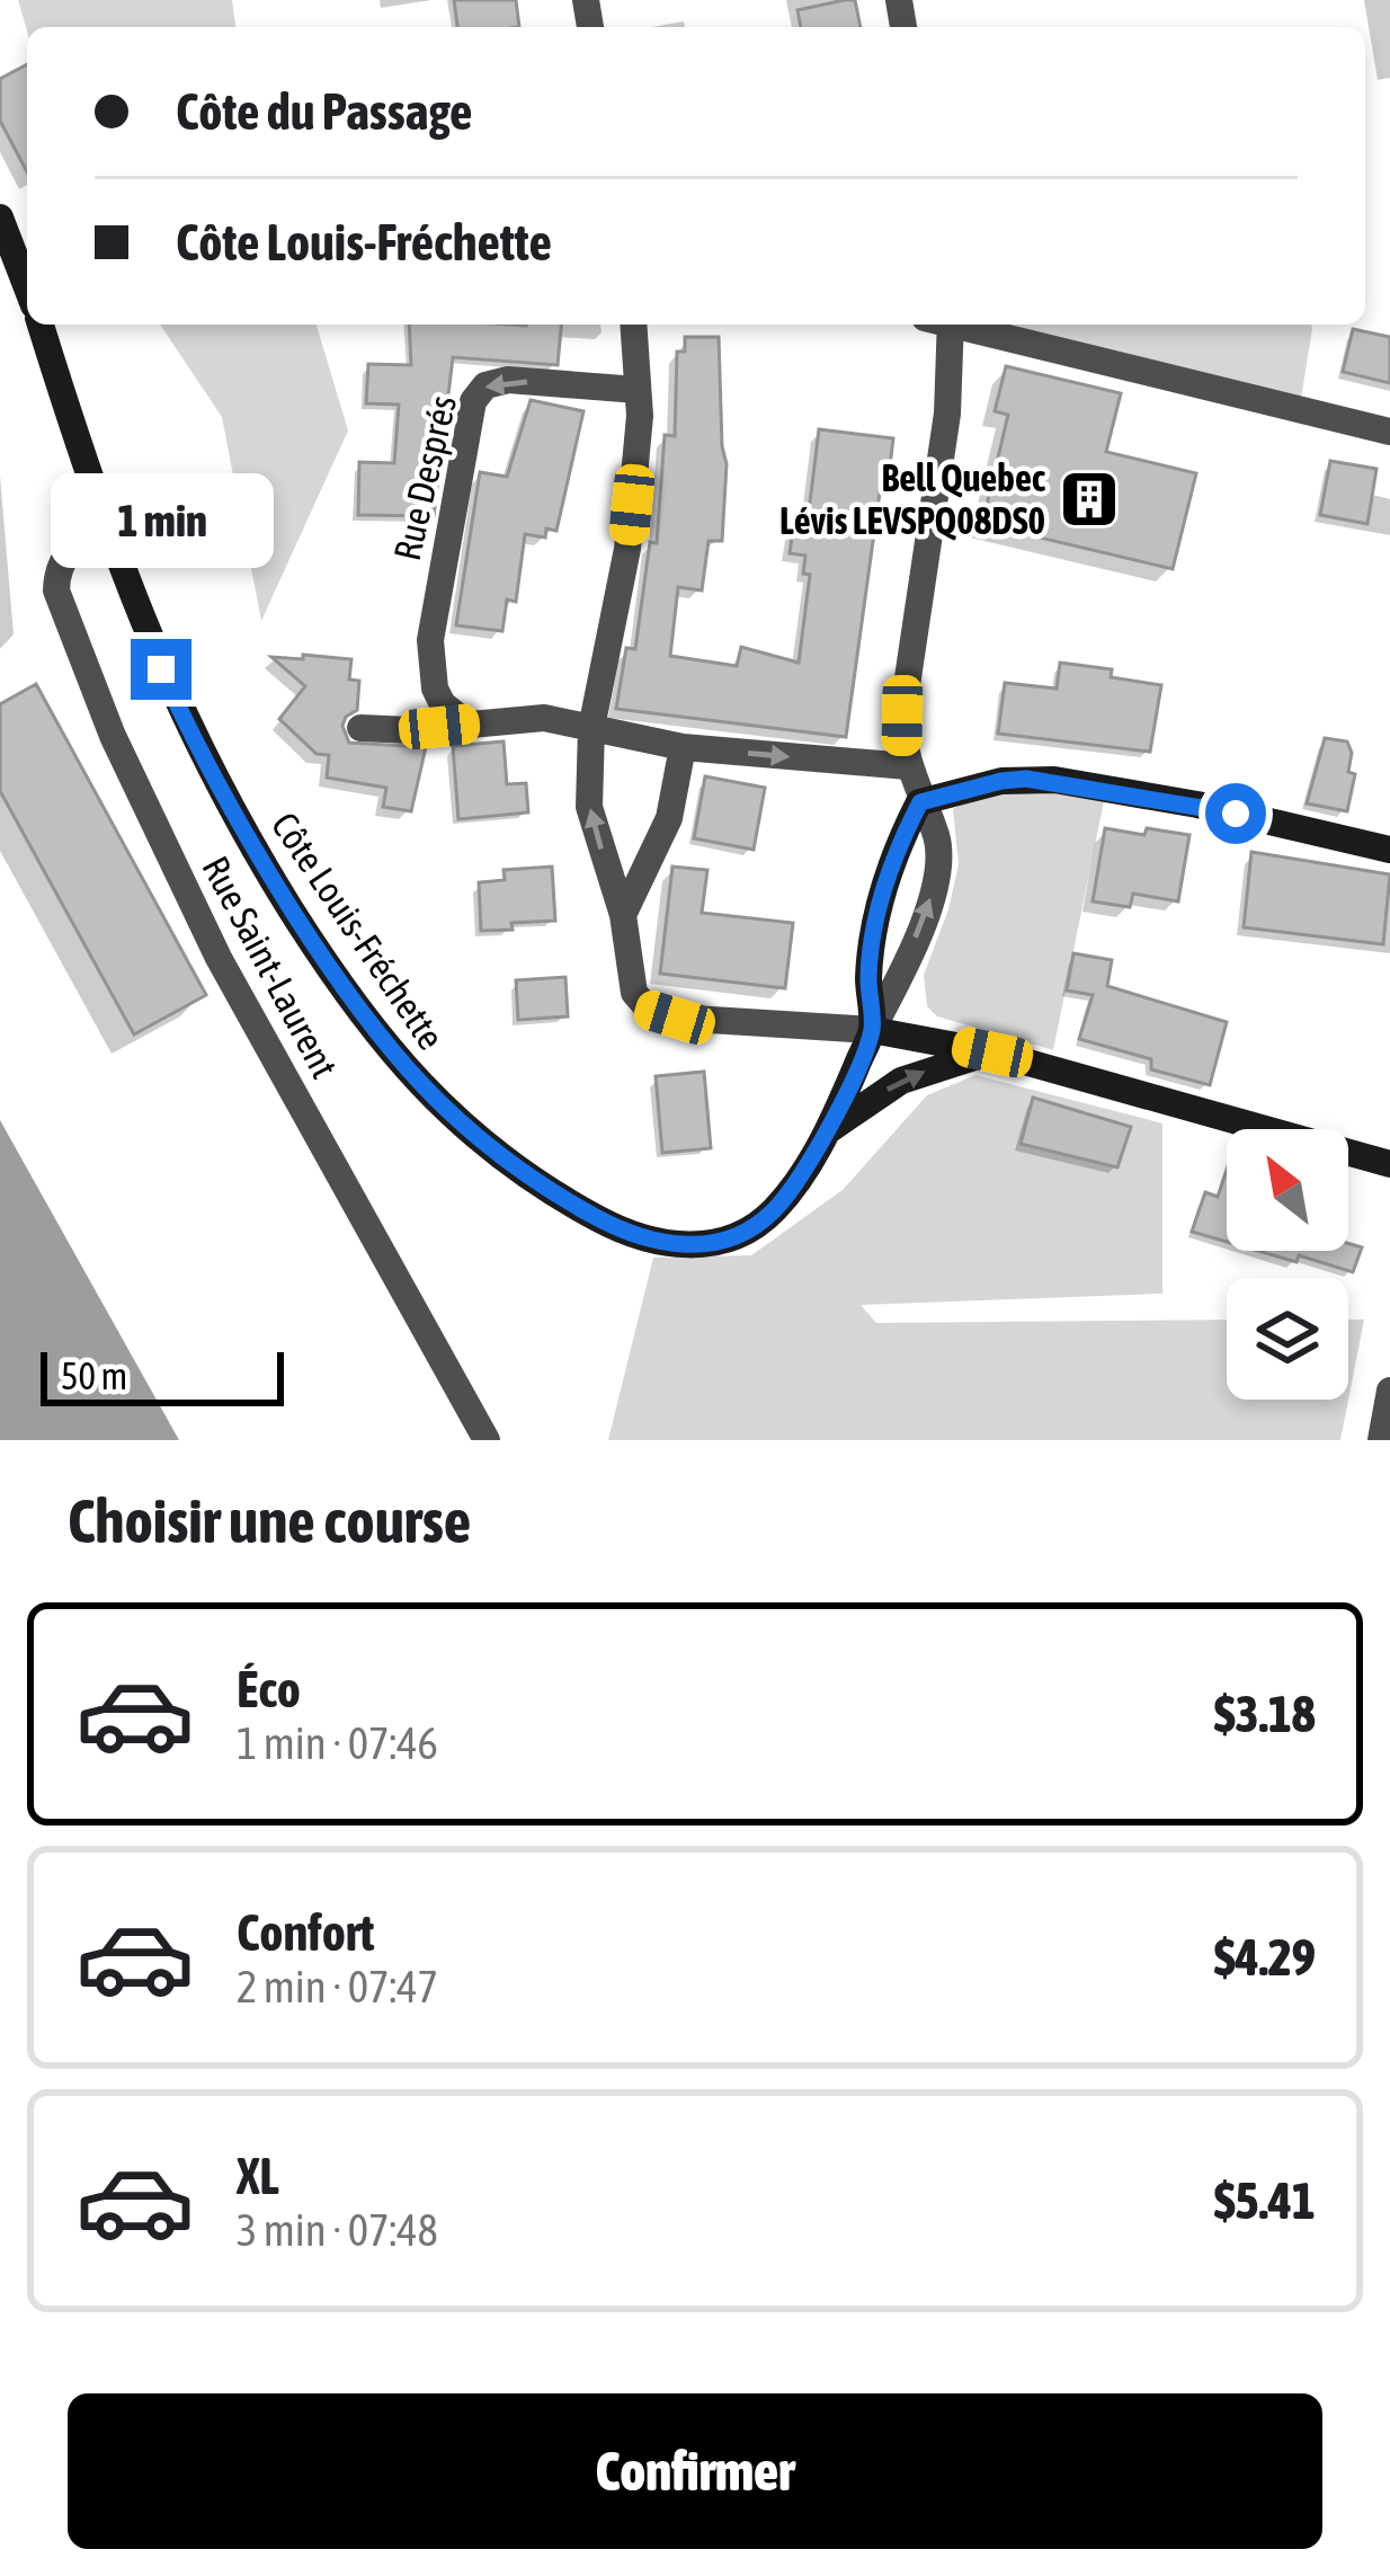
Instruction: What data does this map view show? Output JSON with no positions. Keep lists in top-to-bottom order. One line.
{"streets":{"main road":["Côte Louis-Fréchette"],"street":["Rue Després","Rue Saint-Laurent"]},"crossings":[["Côte Louis-Fréchette","Rue Saint-Laurent"]],"places":{"building":["Bell Quebec Lévis LEVSPQ08DS0"]},"scale_bar":"50 m","north":"top left","page":{"banner":["Côte du Passage","Côte Louis-Fréchette"],"bubble":"1 min","scale":"50 m","heading":"Choisir une course","list":[{"name":"Éco","note":"1 min · 07:46","value":"$3.18"},{"name":"Confort","note":"2 min · 07:47","value":"$4.29"},{"name":"XL","note":"3 min · 07:48","value":"$5.41"}],"buttons":"Confirmer"}}
